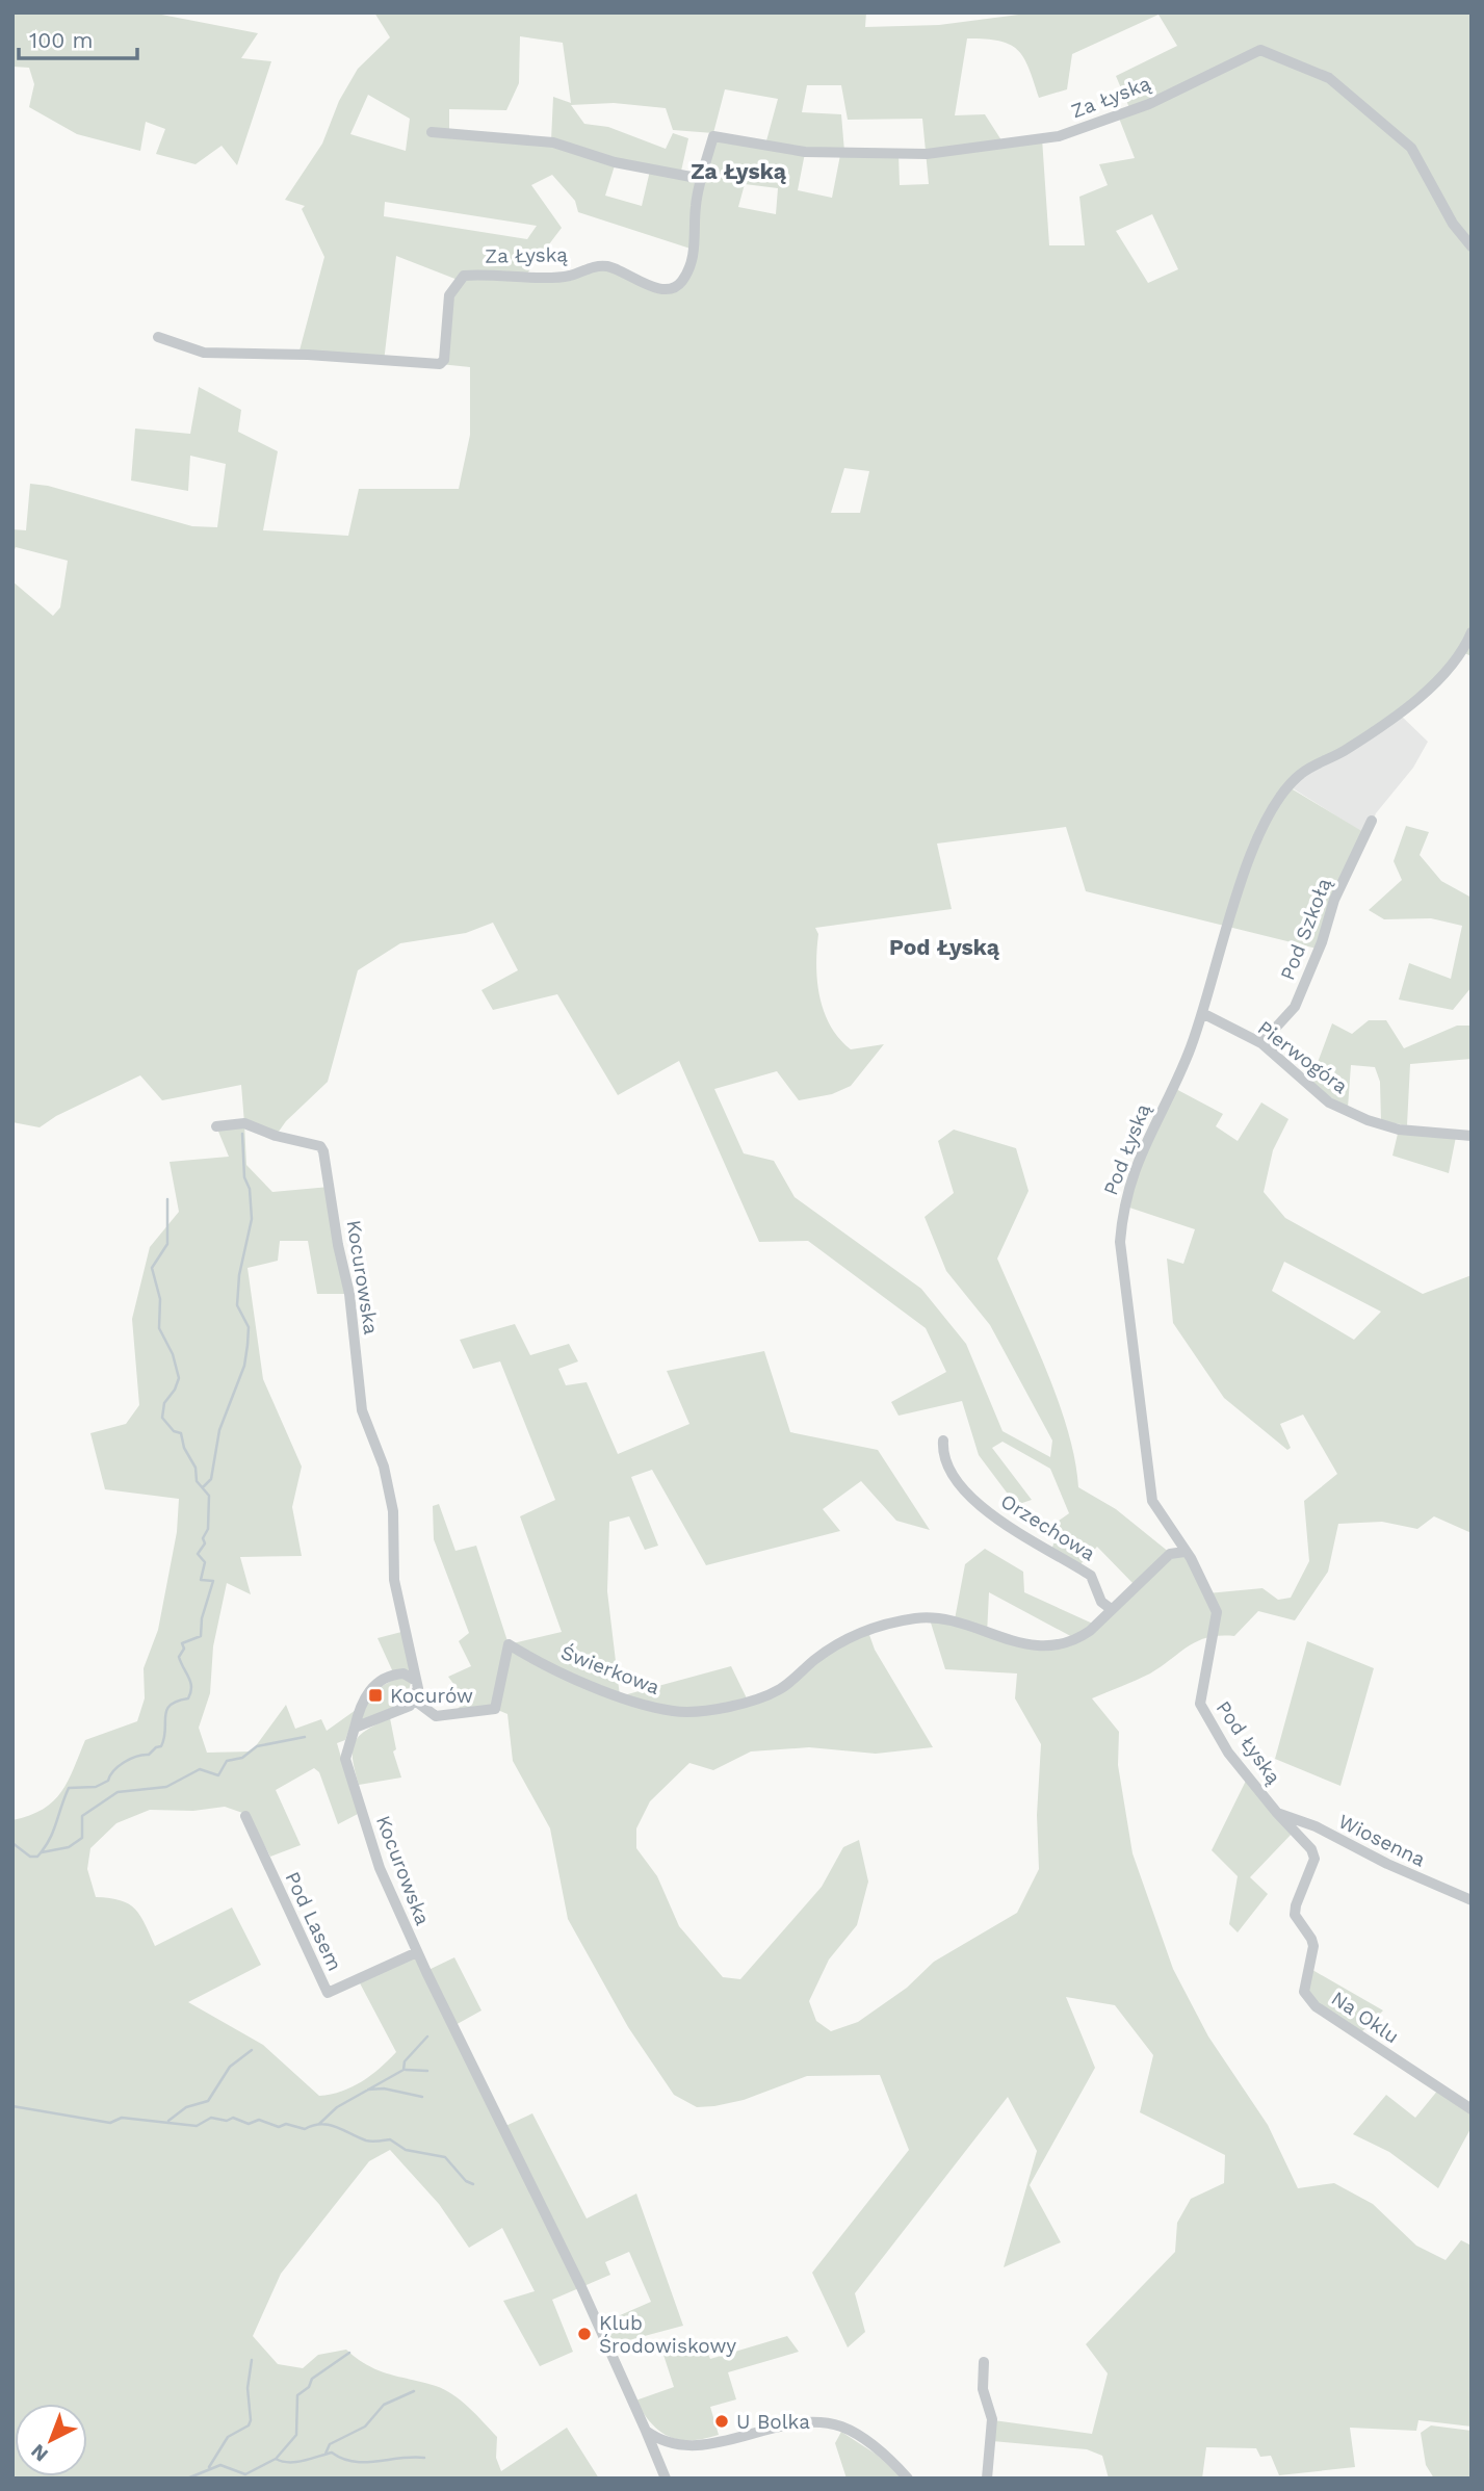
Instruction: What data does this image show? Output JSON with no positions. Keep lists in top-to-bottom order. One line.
{"streets":{"street":["Za Łyską","Pod Szkołą","Pierwogóra","Pod Łyską","Kocurowska","Orzechowa","Świerkowa","Wiosenna","Pod Lasem","Na Oklu"]},"crossings":[["Pod Szkołą","Pierwogóra"],["Pierwogóra","Pod Łyską"],["Pod Łyską","Świerkowa"],["Pod Łyską","Wiosenna"],["Pod Łyską","Na Oklu"],["Kocurowska","Świerkowa"],["Kocurowska","Pod Lasem"],["Orzechowa","Świerkowa"],["Wiosenna","Na Oklu"]],"districts":["Za Łyską","Pod Łyską"],"places":{"transit":["Kocurów"],"other":["Klub Środowiskowy","U Bolka"]},"scale_bar":"100 m","north":"bottom left"}
